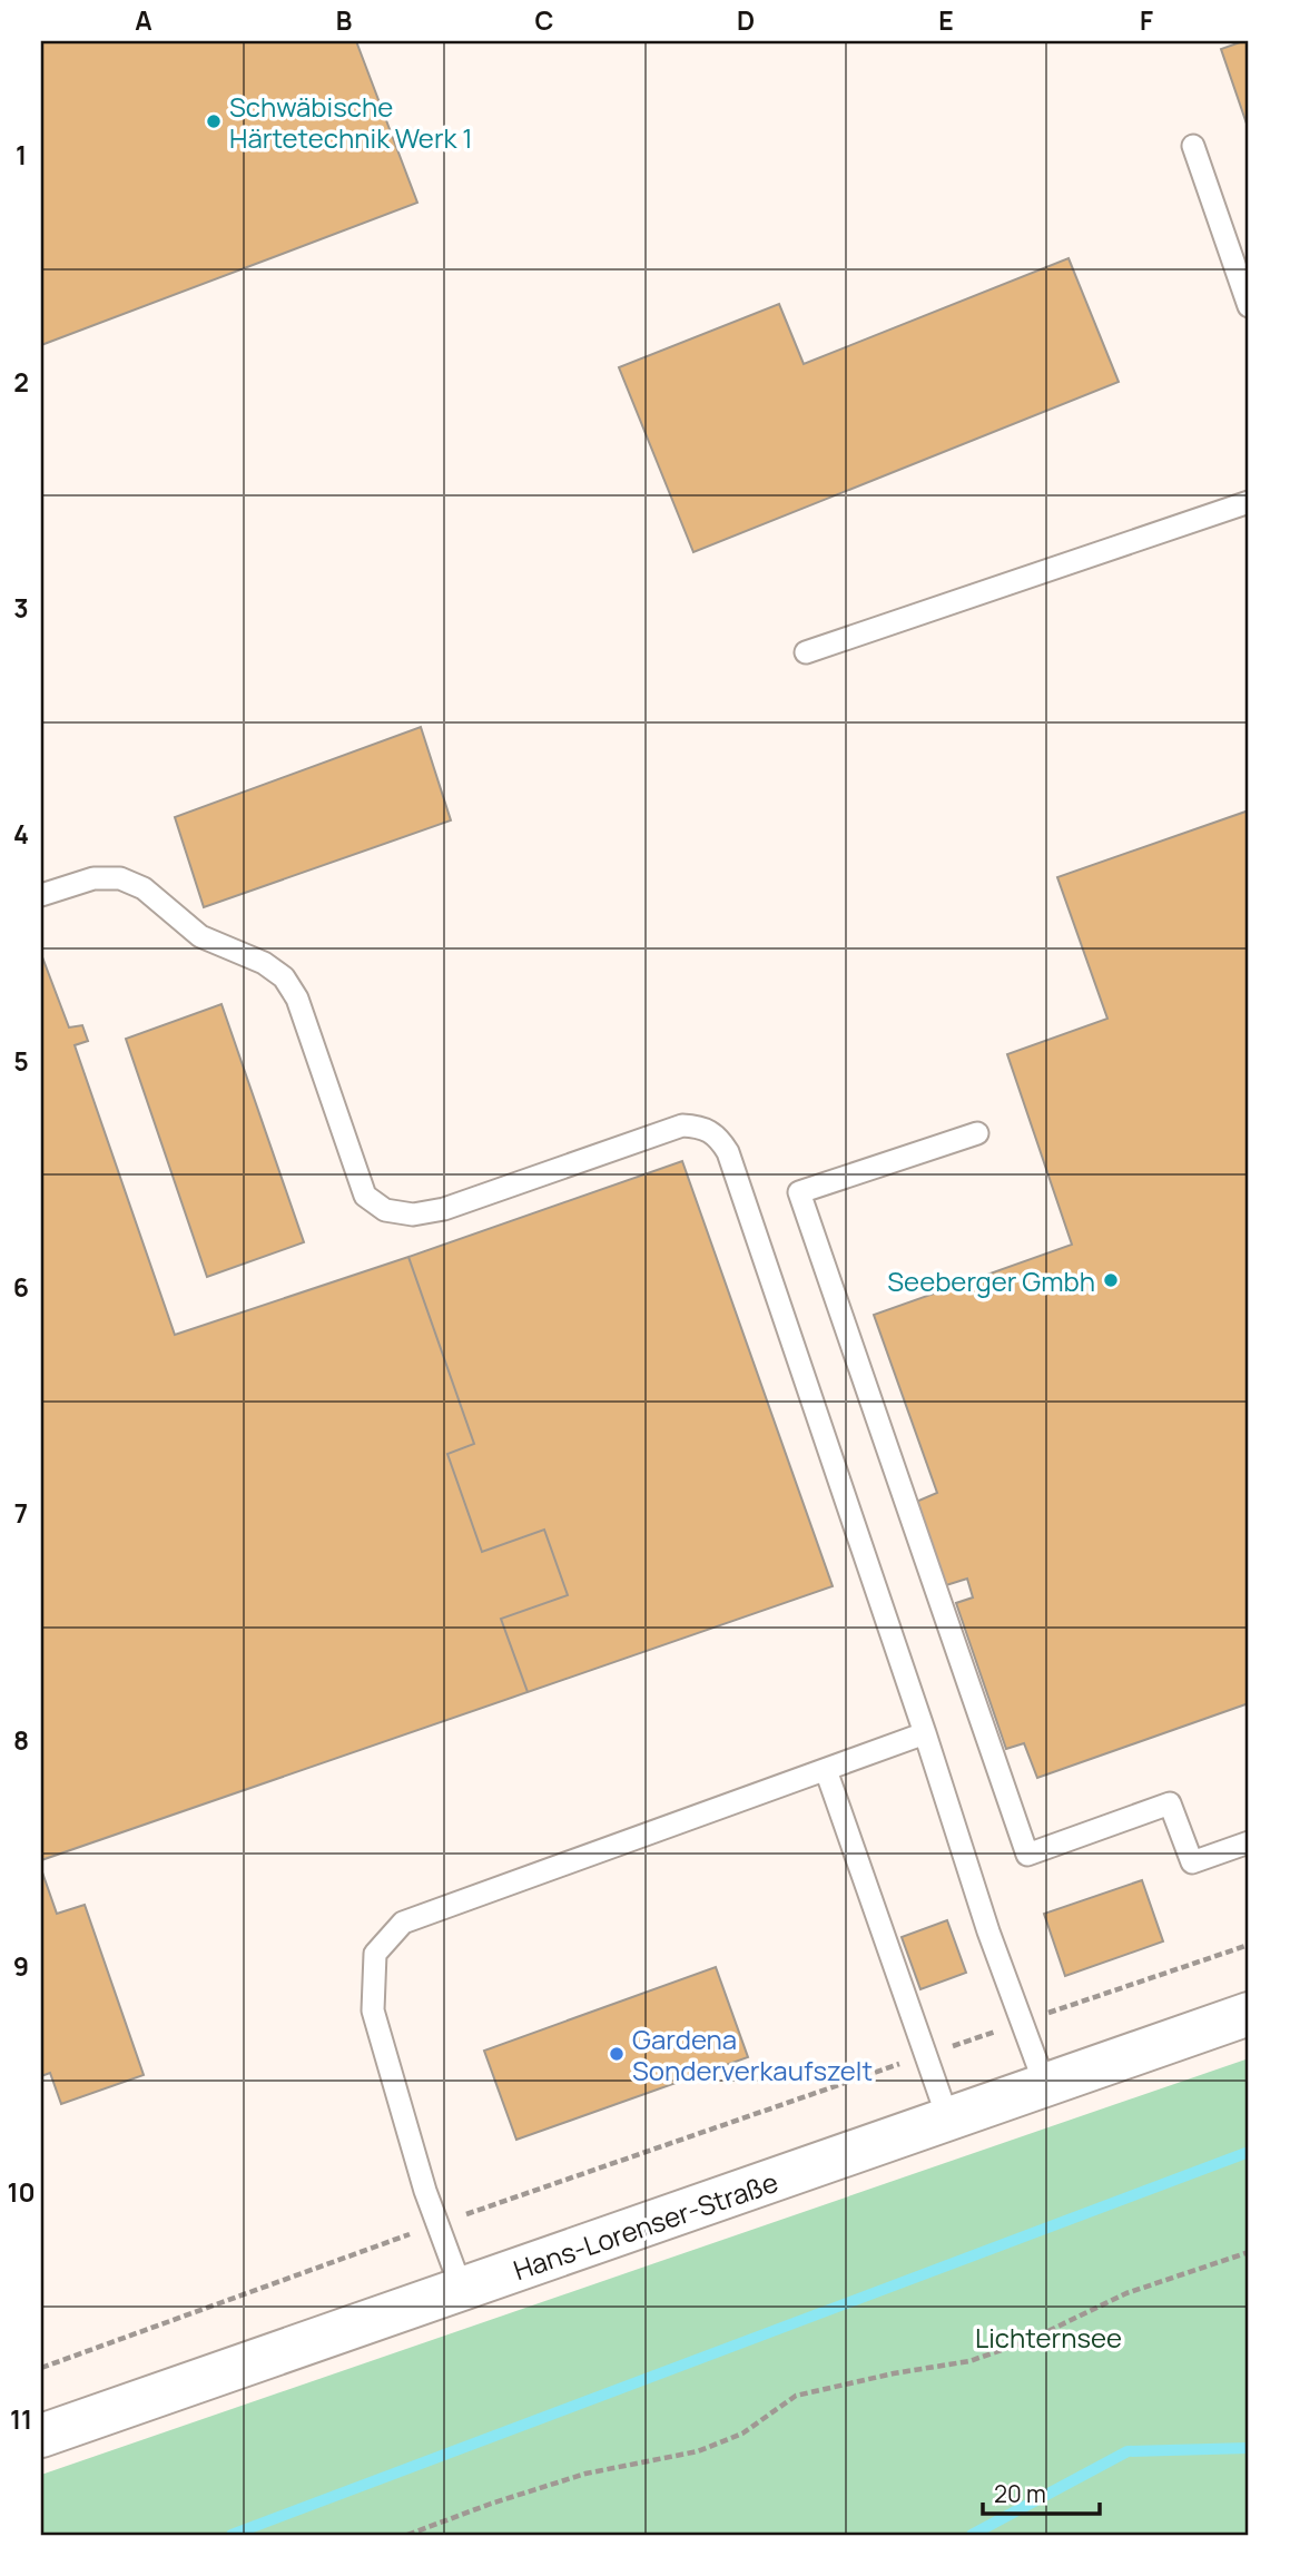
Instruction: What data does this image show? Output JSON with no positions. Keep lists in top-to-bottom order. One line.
{"streets":{"street":["Hans-Lorenser-Straße"]},"parks":["Lichternsee"],"places":["Schwäbische Härtetechnik Werk 1","Seeberger Gmbh","Gardena Sonderverkaufszelt"],"scale_bar":"20 m","grid":{"columns":["A","B","C","D","E","F"],"rows":["1","2","3","4","5","6","7","8","9","10","11"]}}
